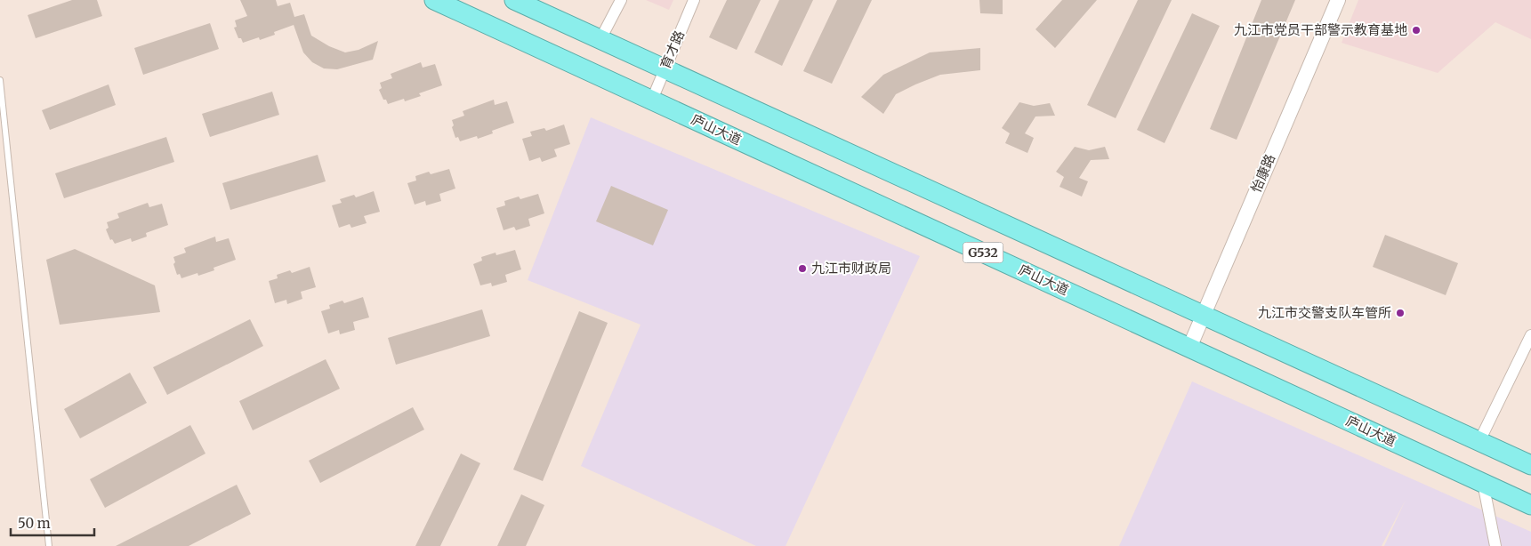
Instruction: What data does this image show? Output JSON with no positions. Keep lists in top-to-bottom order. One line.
{"streets":{"highway":["庐山大道","G532"],"street":["育才路","怡康路"]},"crossings":[["育才路","庐山大道"],["育才路","G532"],["庐山大道","怡康路"],["怡康路","G532"]],"places":["九江市党员干部警示教育基地","九江市财政局","九江市交警支队车管所"],"scale_bar":"50 m"}
